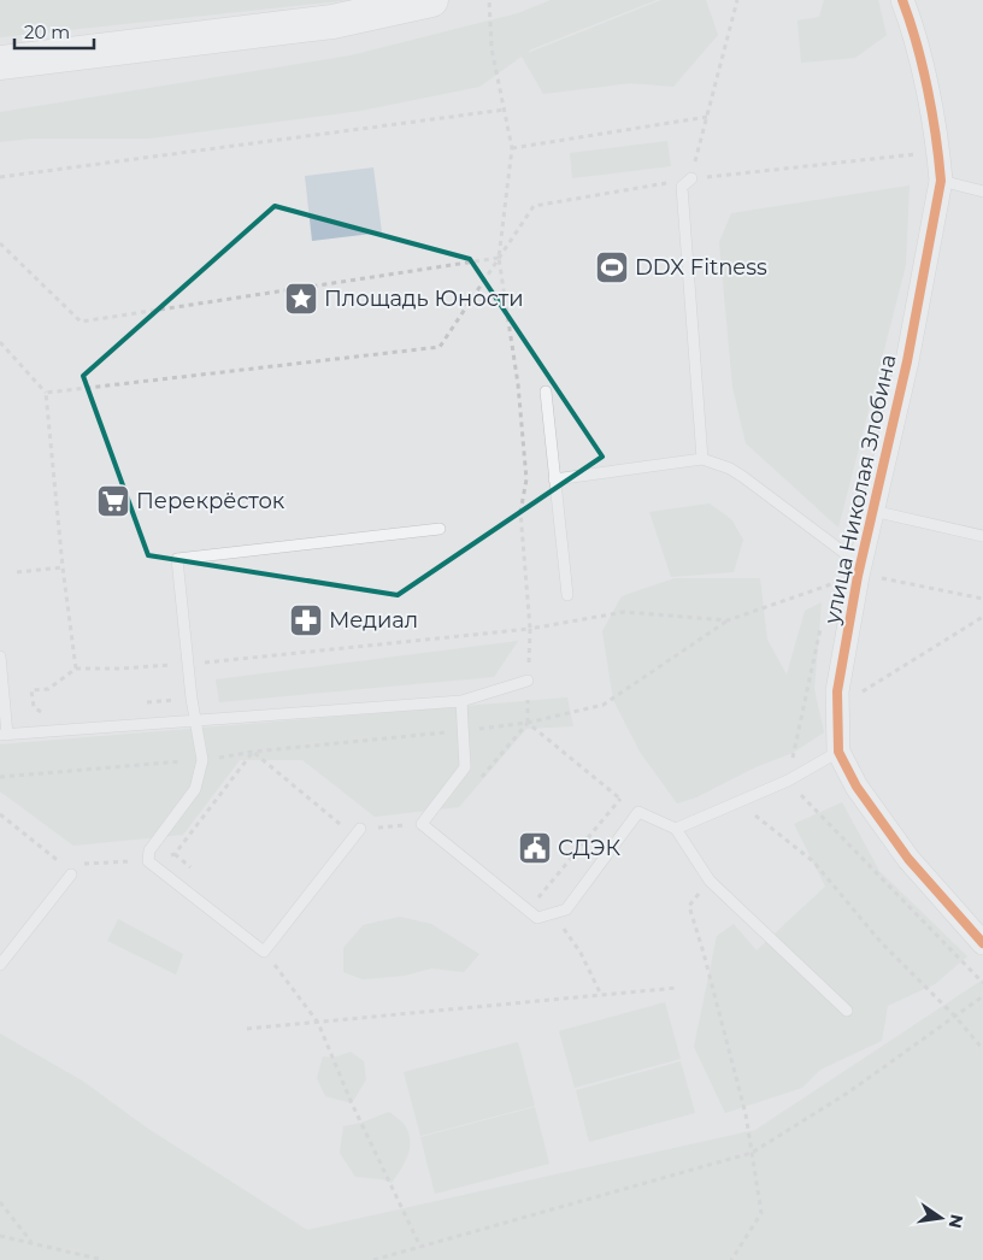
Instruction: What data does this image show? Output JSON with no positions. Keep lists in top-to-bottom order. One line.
{"streets":{"street":["улица Николая Злобина"]},"places":{"sports":["DDX Fitness"],"place":["Площадь Юности"],"supermarket":["Перекрёсток"],"pharmacy":["Медиал"],"public building":["СДЭК"]},"scale_bar":"20 m","north":"right"}
